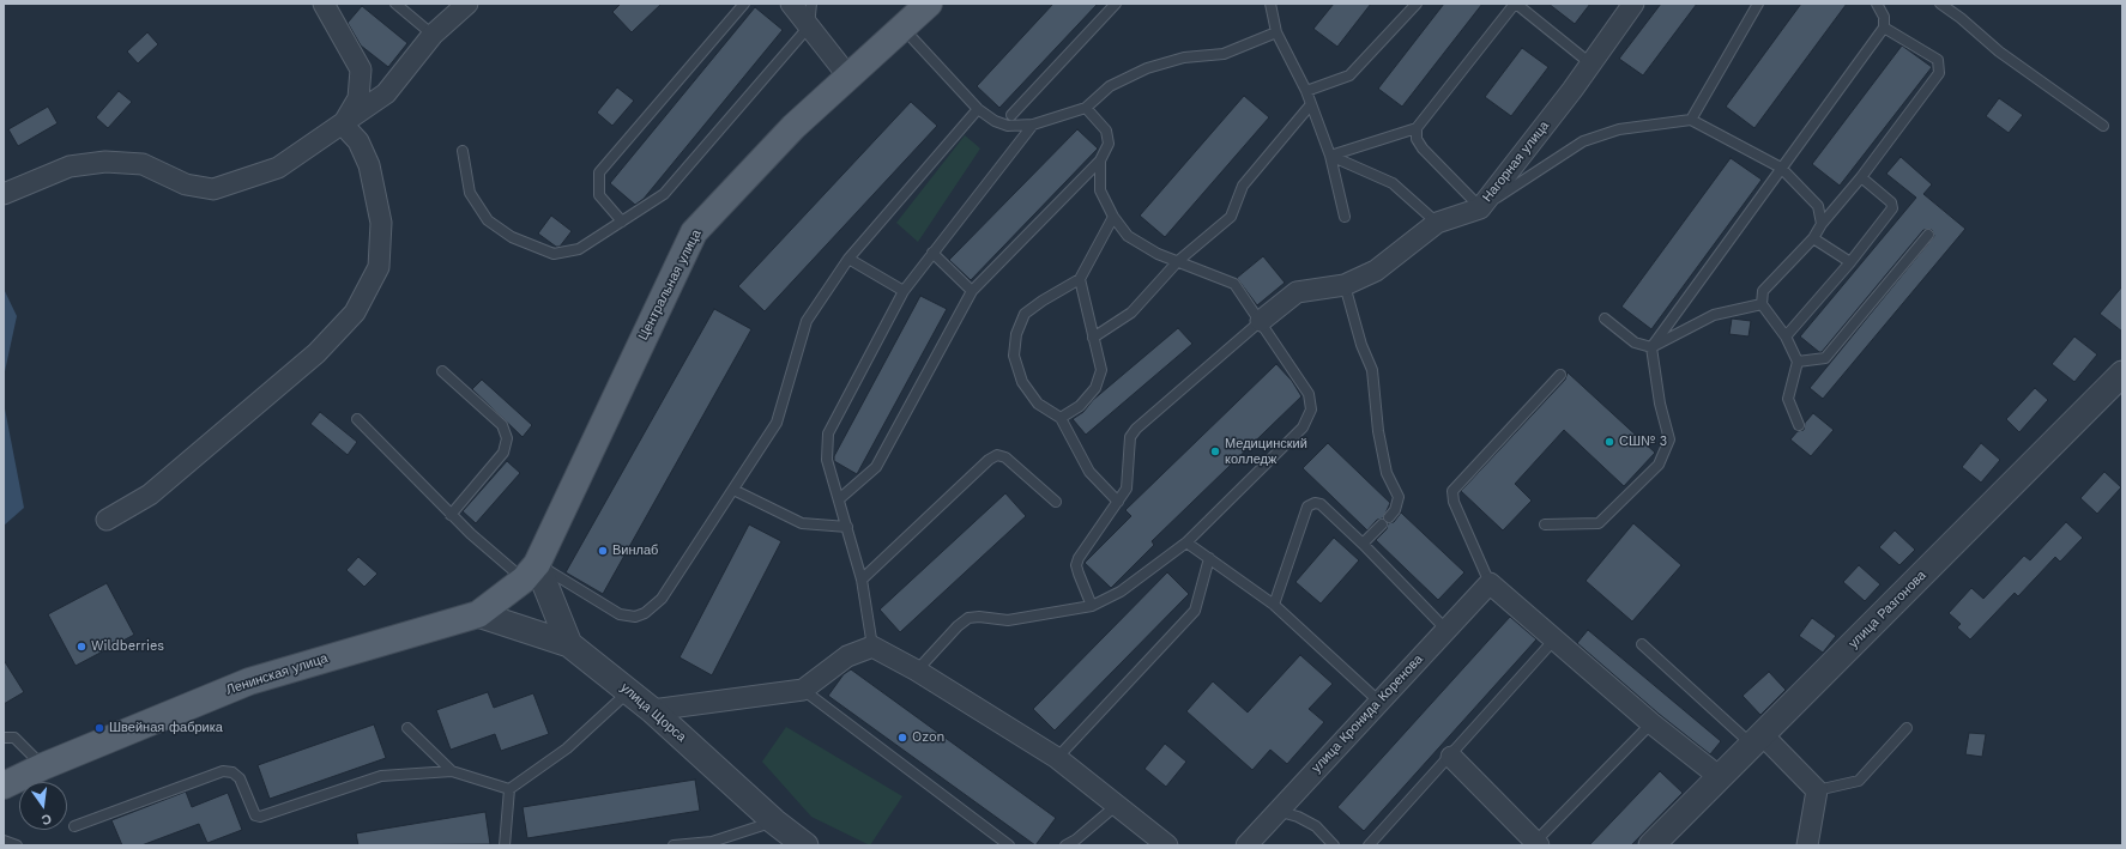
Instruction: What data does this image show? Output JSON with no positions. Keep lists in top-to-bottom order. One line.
{"streets":{"main road":["Центральная улица","Ленинская улица"],"street":["Нагорная улица","улица Разгонова","улица Щорса","улица Кронида Коренова"]},"crossings":[["Центральная улица","Ленинская улица"],["Центральная улица","улица Щорса"],["Ленинская улица","улица Щорса"]],"places":["СШ№ 3","Медицинский колледж","Винлаб","Wildberries","Швейная фабрика","Ozon"],"north":"bottom"}
